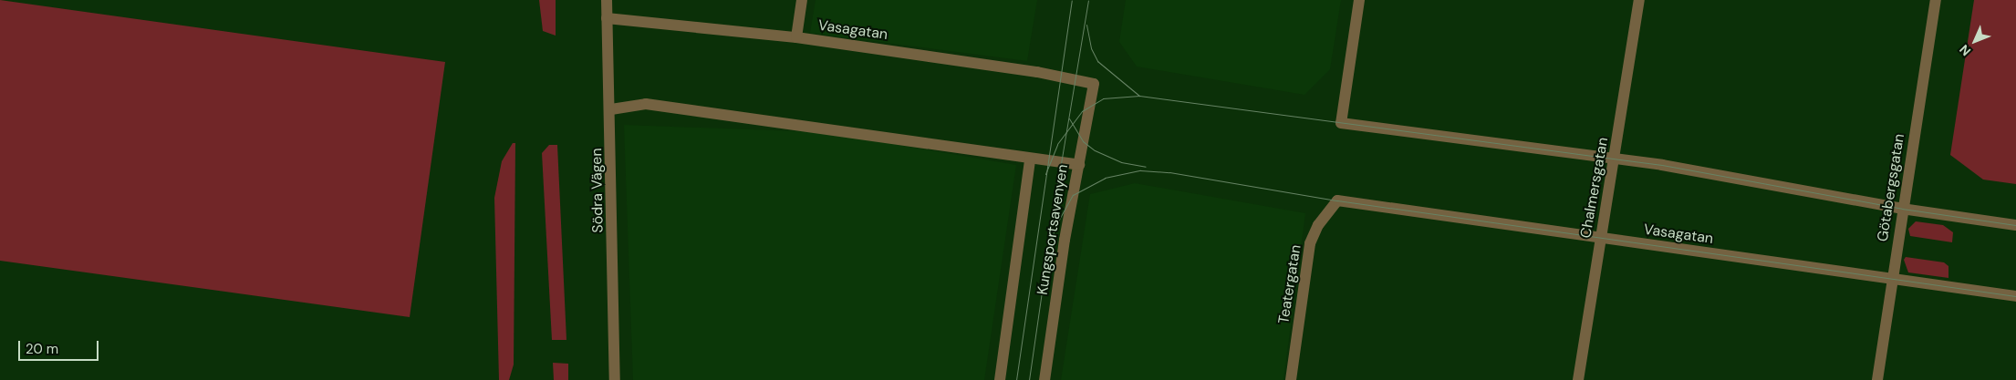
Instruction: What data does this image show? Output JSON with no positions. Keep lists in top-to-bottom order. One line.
{"streets":{"street":["Vasagatan","Chalmersgatan","Götabergsgatan","Södra Vägen","Kungsportsavenyen","Teatergatan"]},"crossings":[["Vasagatan","Chalmersgatan"],["Vasagatan","Götabergsgatan"],["Vasagatan","Södra Vägen"],["Vasagatan","Kungsportsavenyen"],["Vasagatan","Teatergatan"]],"scale_bar":"20 m","north":"bottom left"}
